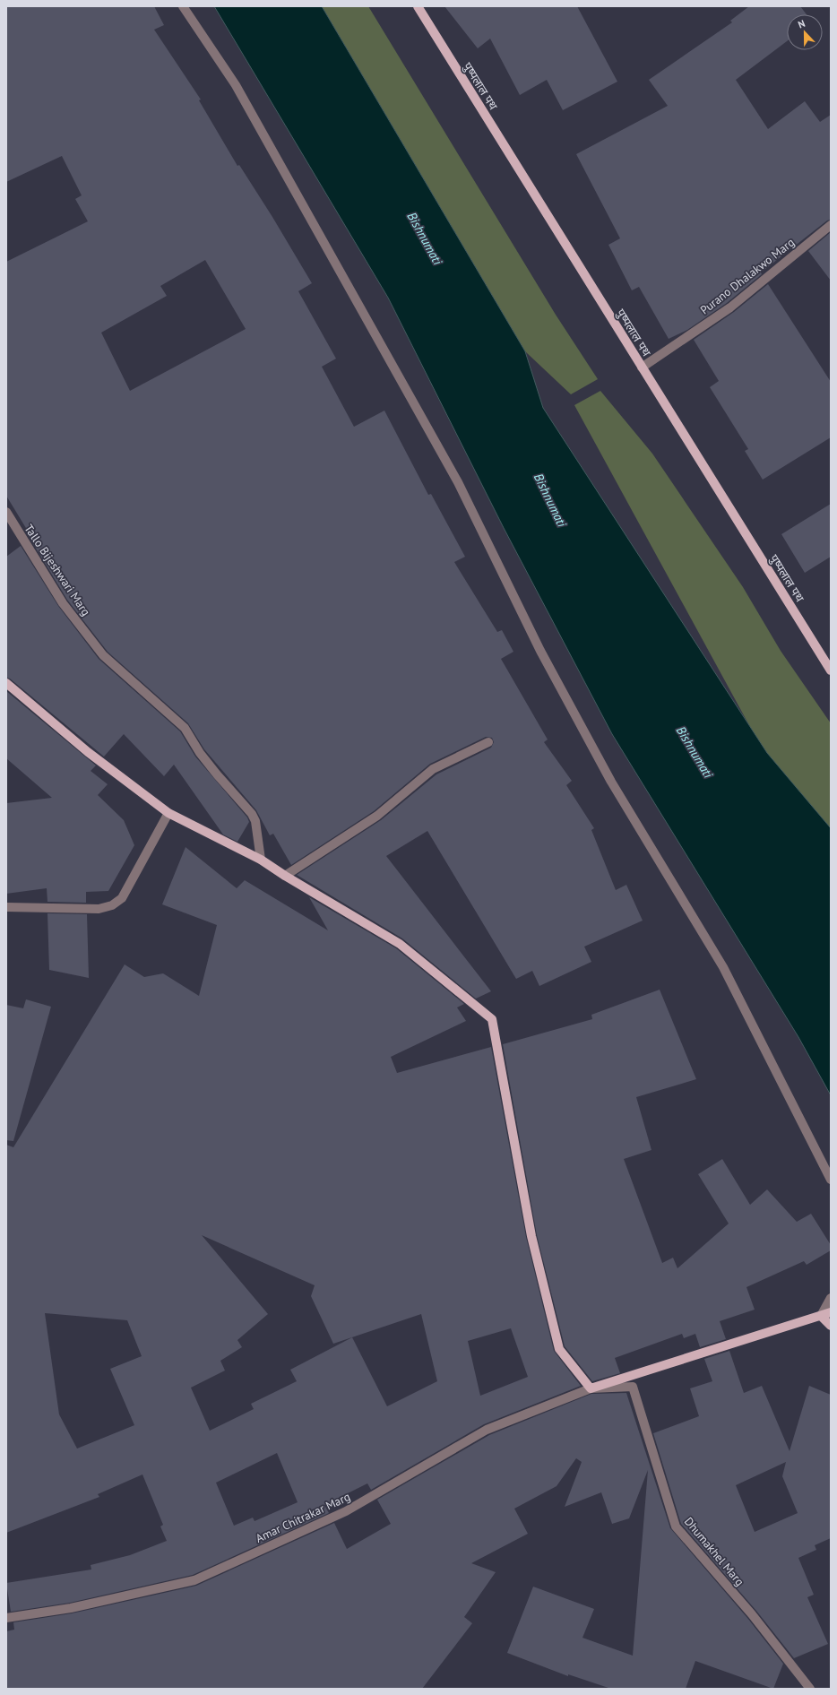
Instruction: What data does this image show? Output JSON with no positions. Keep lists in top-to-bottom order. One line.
{"streets":{"main road":["पुष्पलाल पथ"],"street":["Purano Dhalakwo Marg","Tallo Bijeshwari Marg","Amar Chitrakar Marg","Dhumakhel Marg"]},"crossings":[["पुष्पलाल पथ","Purano Dhalakwo Marg"],["Amar Chitrakar Marg","Dhumakhel Marg"]],"water":["Bishnumati"],"north":"top"}
